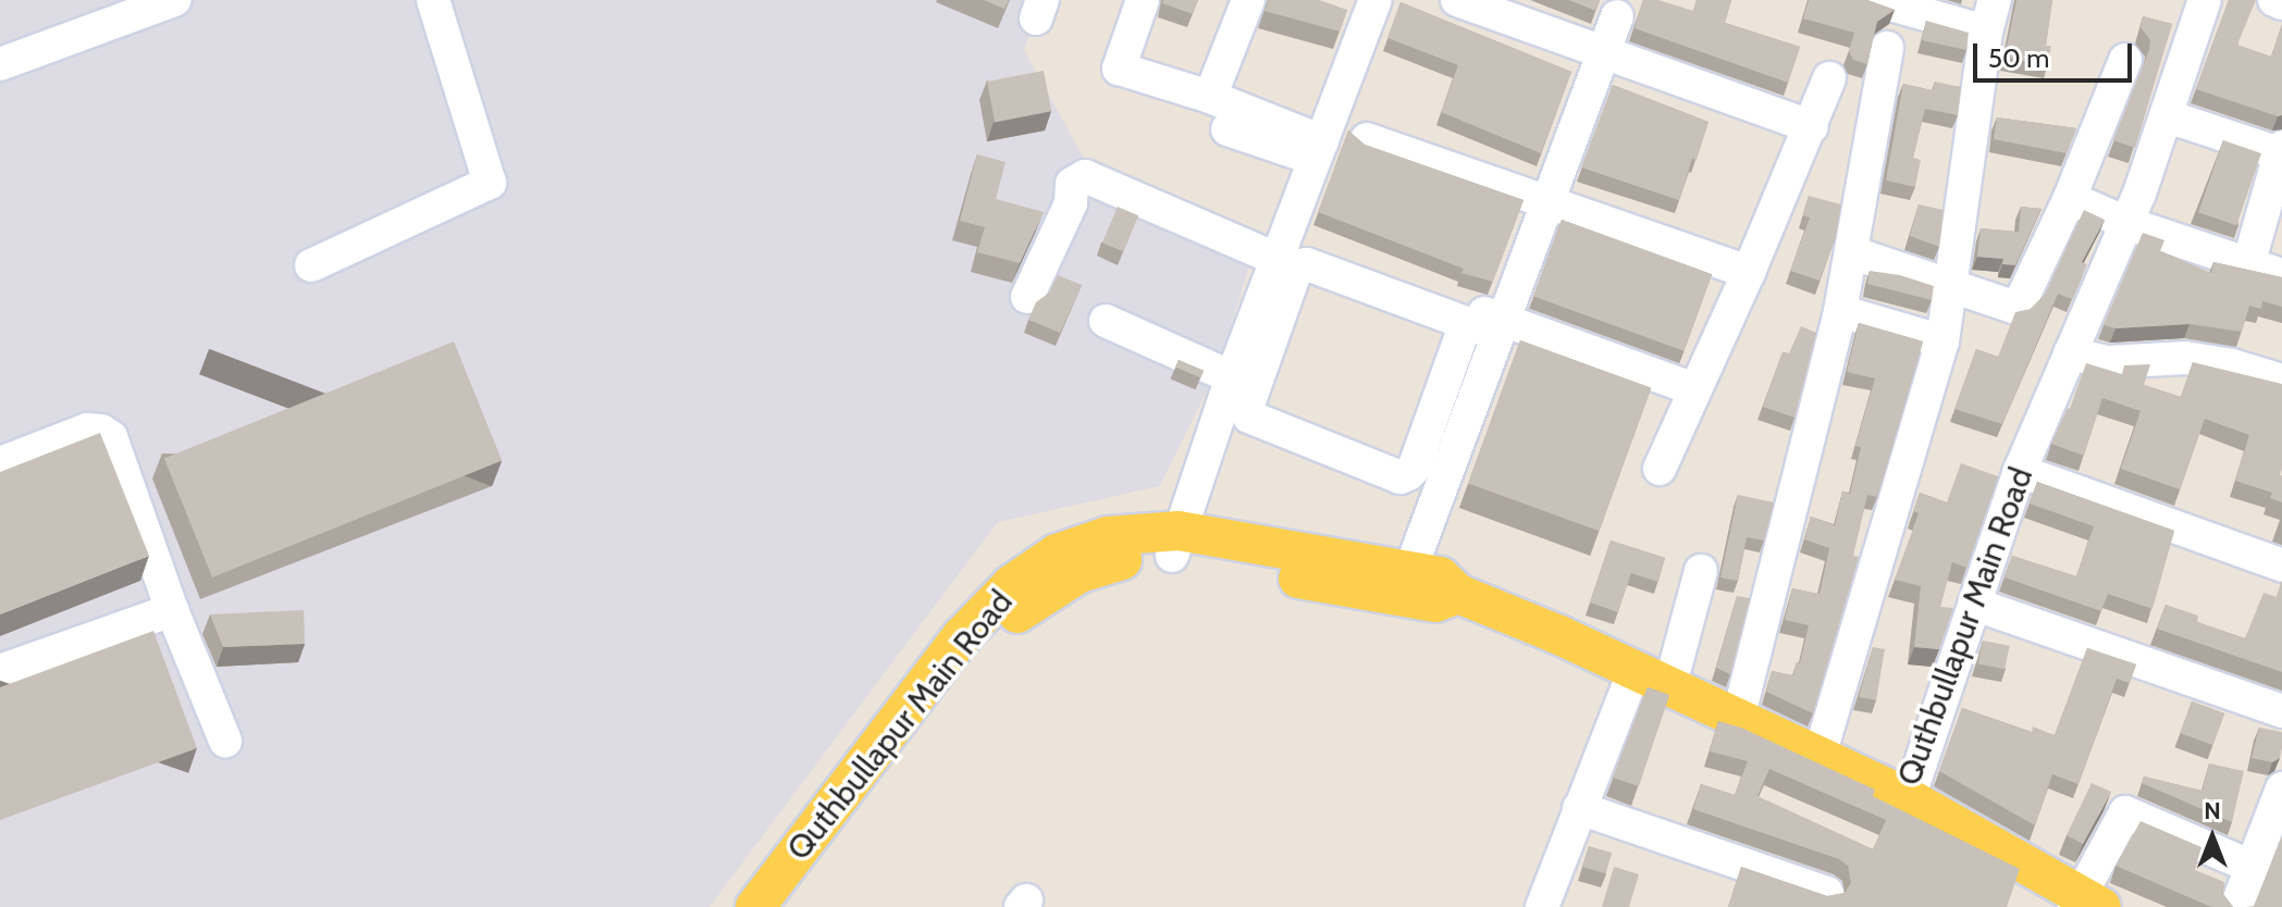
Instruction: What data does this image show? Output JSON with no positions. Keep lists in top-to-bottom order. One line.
{"streets":{"main road":["Quthbullapur Main Road"]},"scale_bar":"50 m","north":"top"}
